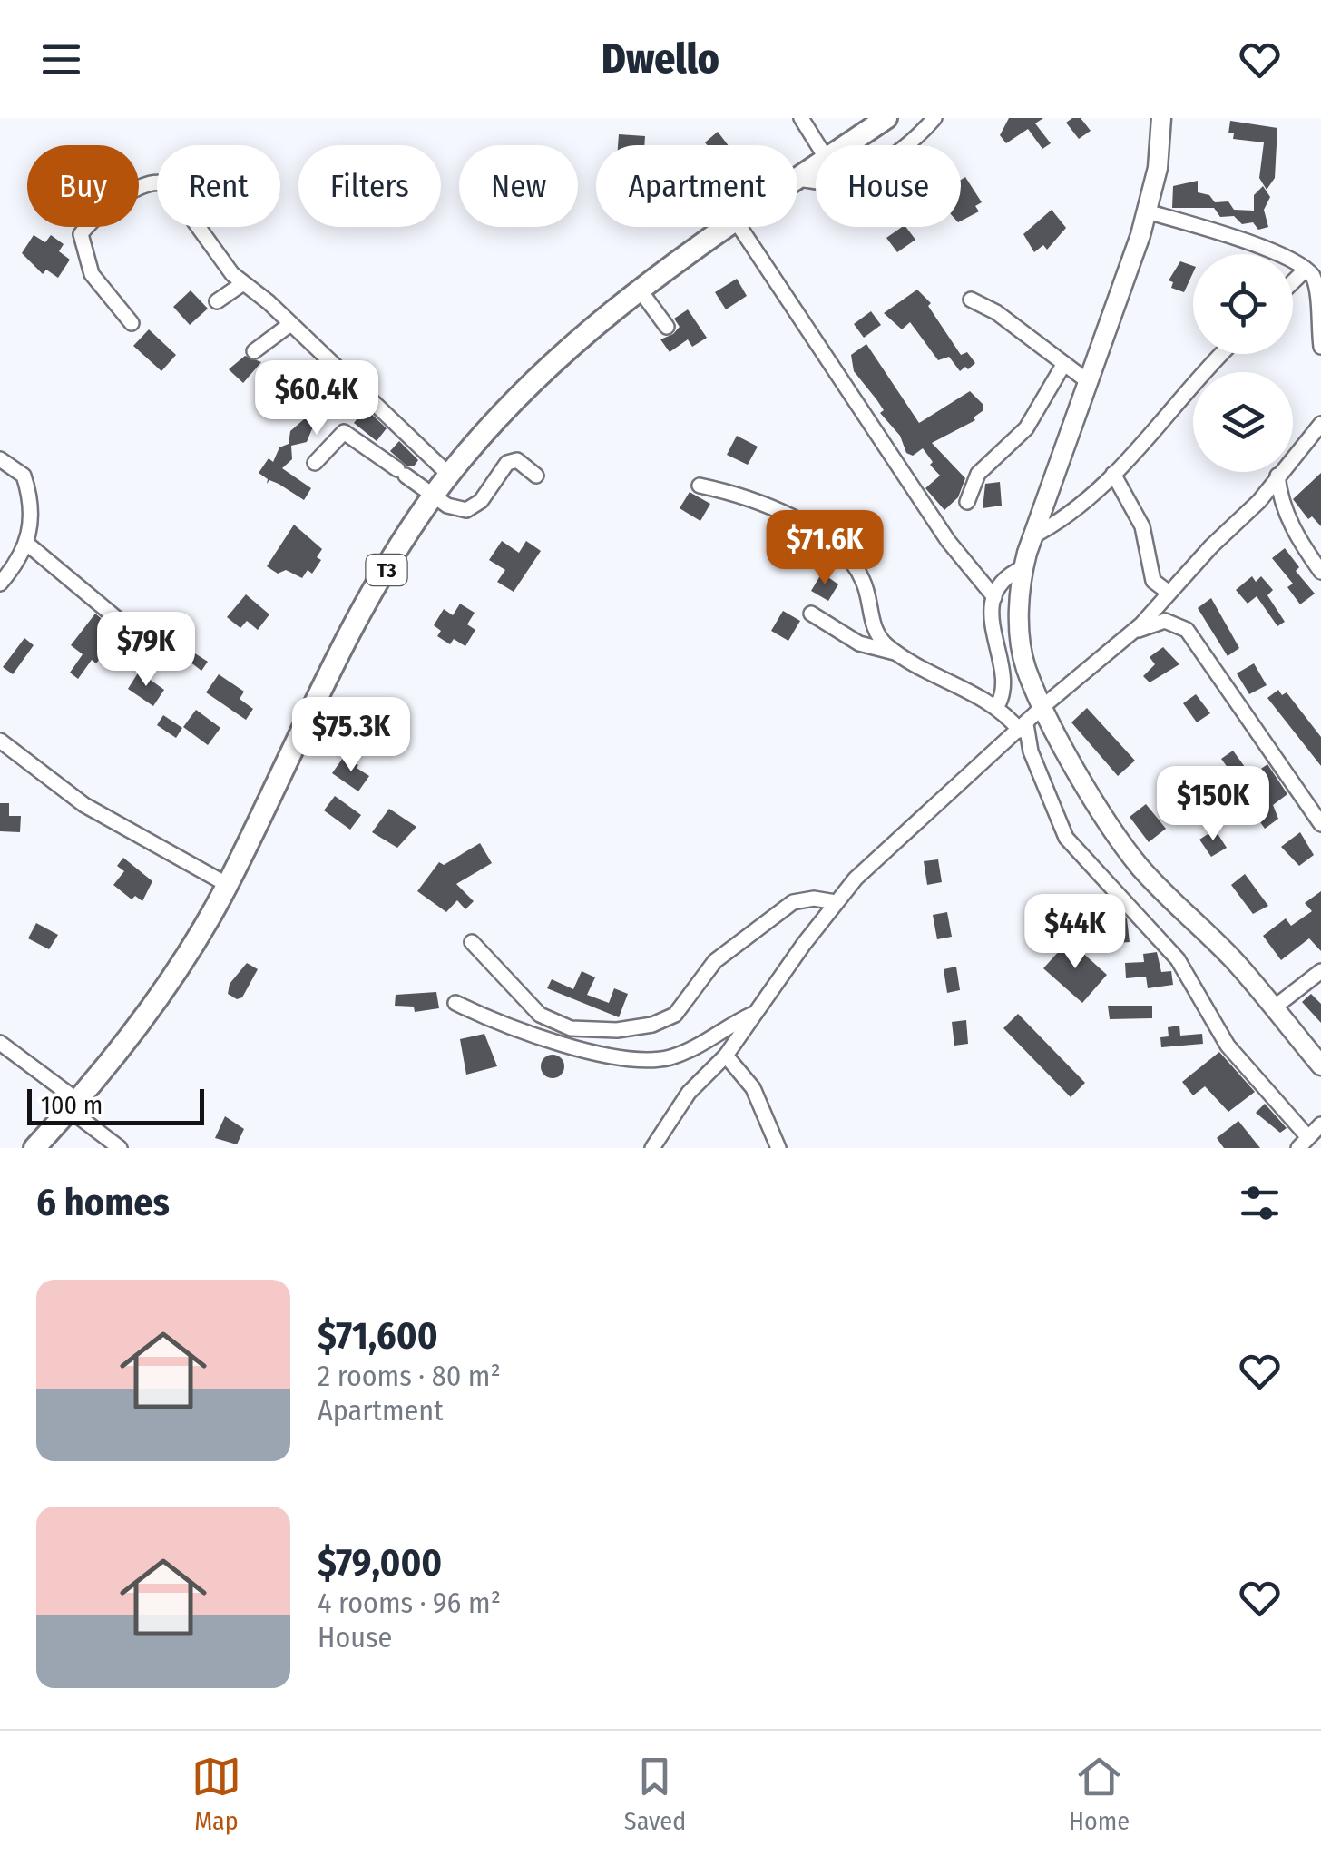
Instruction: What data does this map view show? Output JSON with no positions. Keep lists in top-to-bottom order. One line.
{"streets":{"highway":["T3"]},"scale_bar":"100 m","page":{"header":"Dwello","chip":["Buy","Rent","Filters","New","Apartment","House"],"price":["$60.4K","$71.6K","$79K","$75.3K","$150K","$44K"],"scale":"100 m","heading":"6 homes","list":[{"name":"$71,600","note":"2 rooms · 80 m² · Apartment"},{"name":"$79,000","note":"4 rooms · 96 m² · House"}],"tabs":["Map","Saved","Home"]}}
